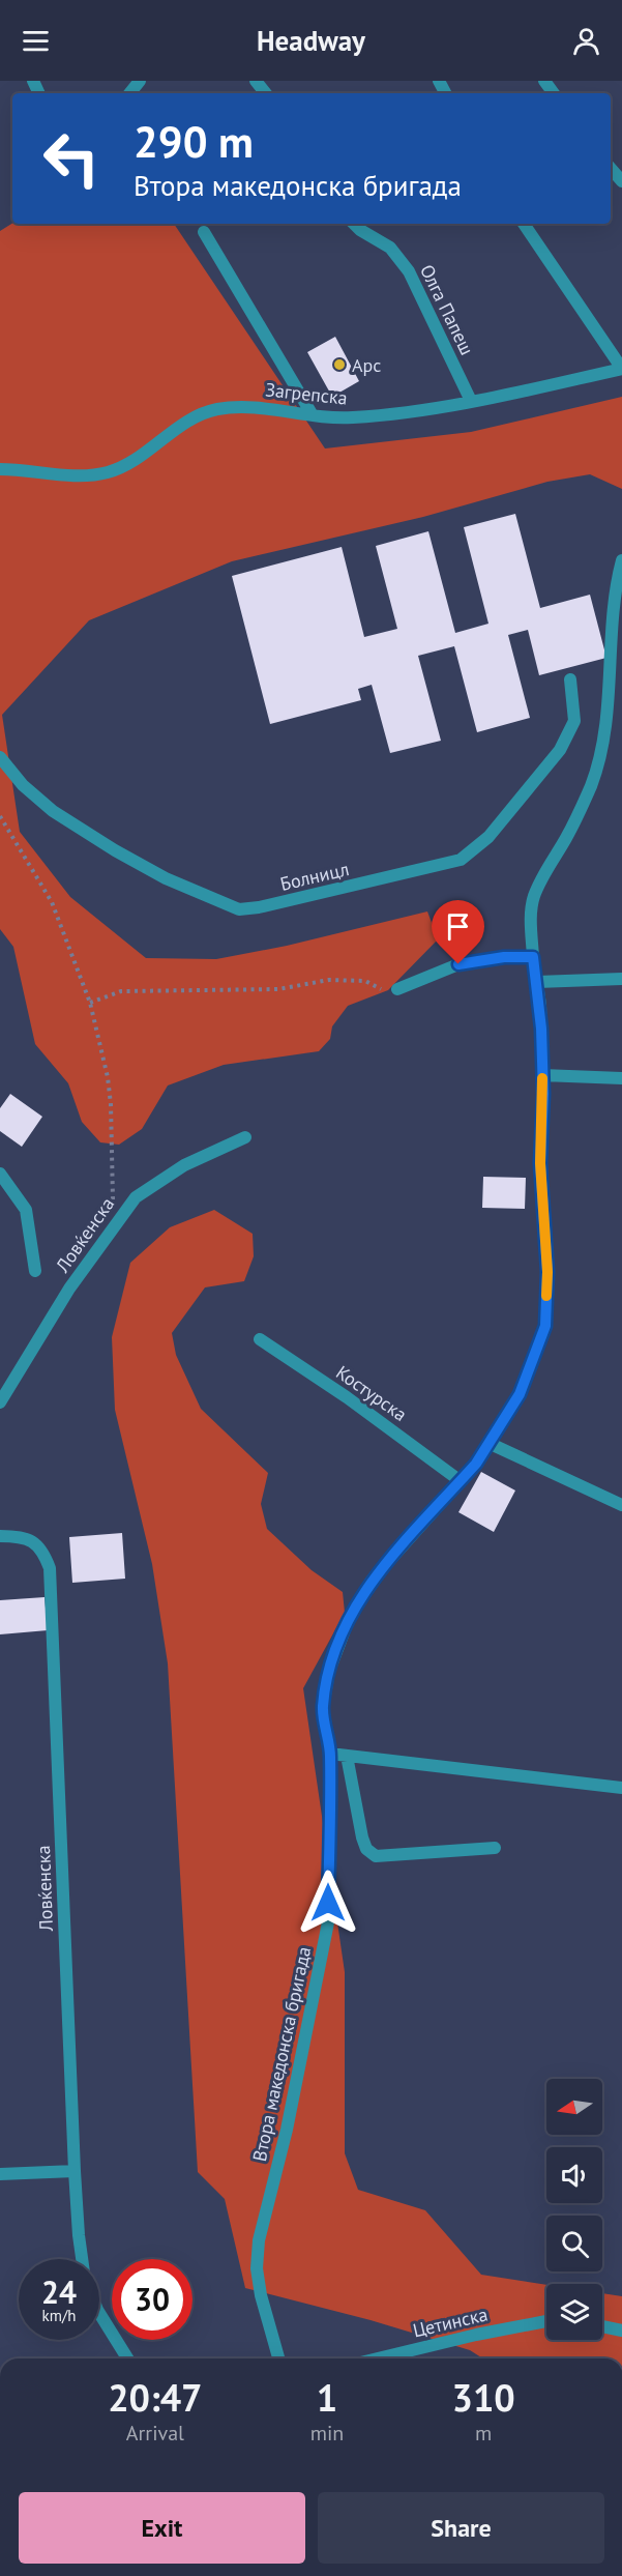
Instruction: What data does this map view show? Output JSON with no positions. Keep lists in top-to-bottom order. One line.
{"streets":{"street":["Олга Папеш","Загрепска","Болницл","Ловќенска","Костурска","Втора македонска бригада","Цетинска"]},"crossings":[["Олга Папеш","Загрепска"],["Костурска","Втора македонска бригада"]],"places":["Арс"],"north":"left","page":{"header":"Headway","turn":["290 m","Втора македонска бригада"],"speed":"24 km/h","limit":"30","eta":["20:47","Arrival","1","min","310","m"],"buttons":["Exit","Share"]}}
